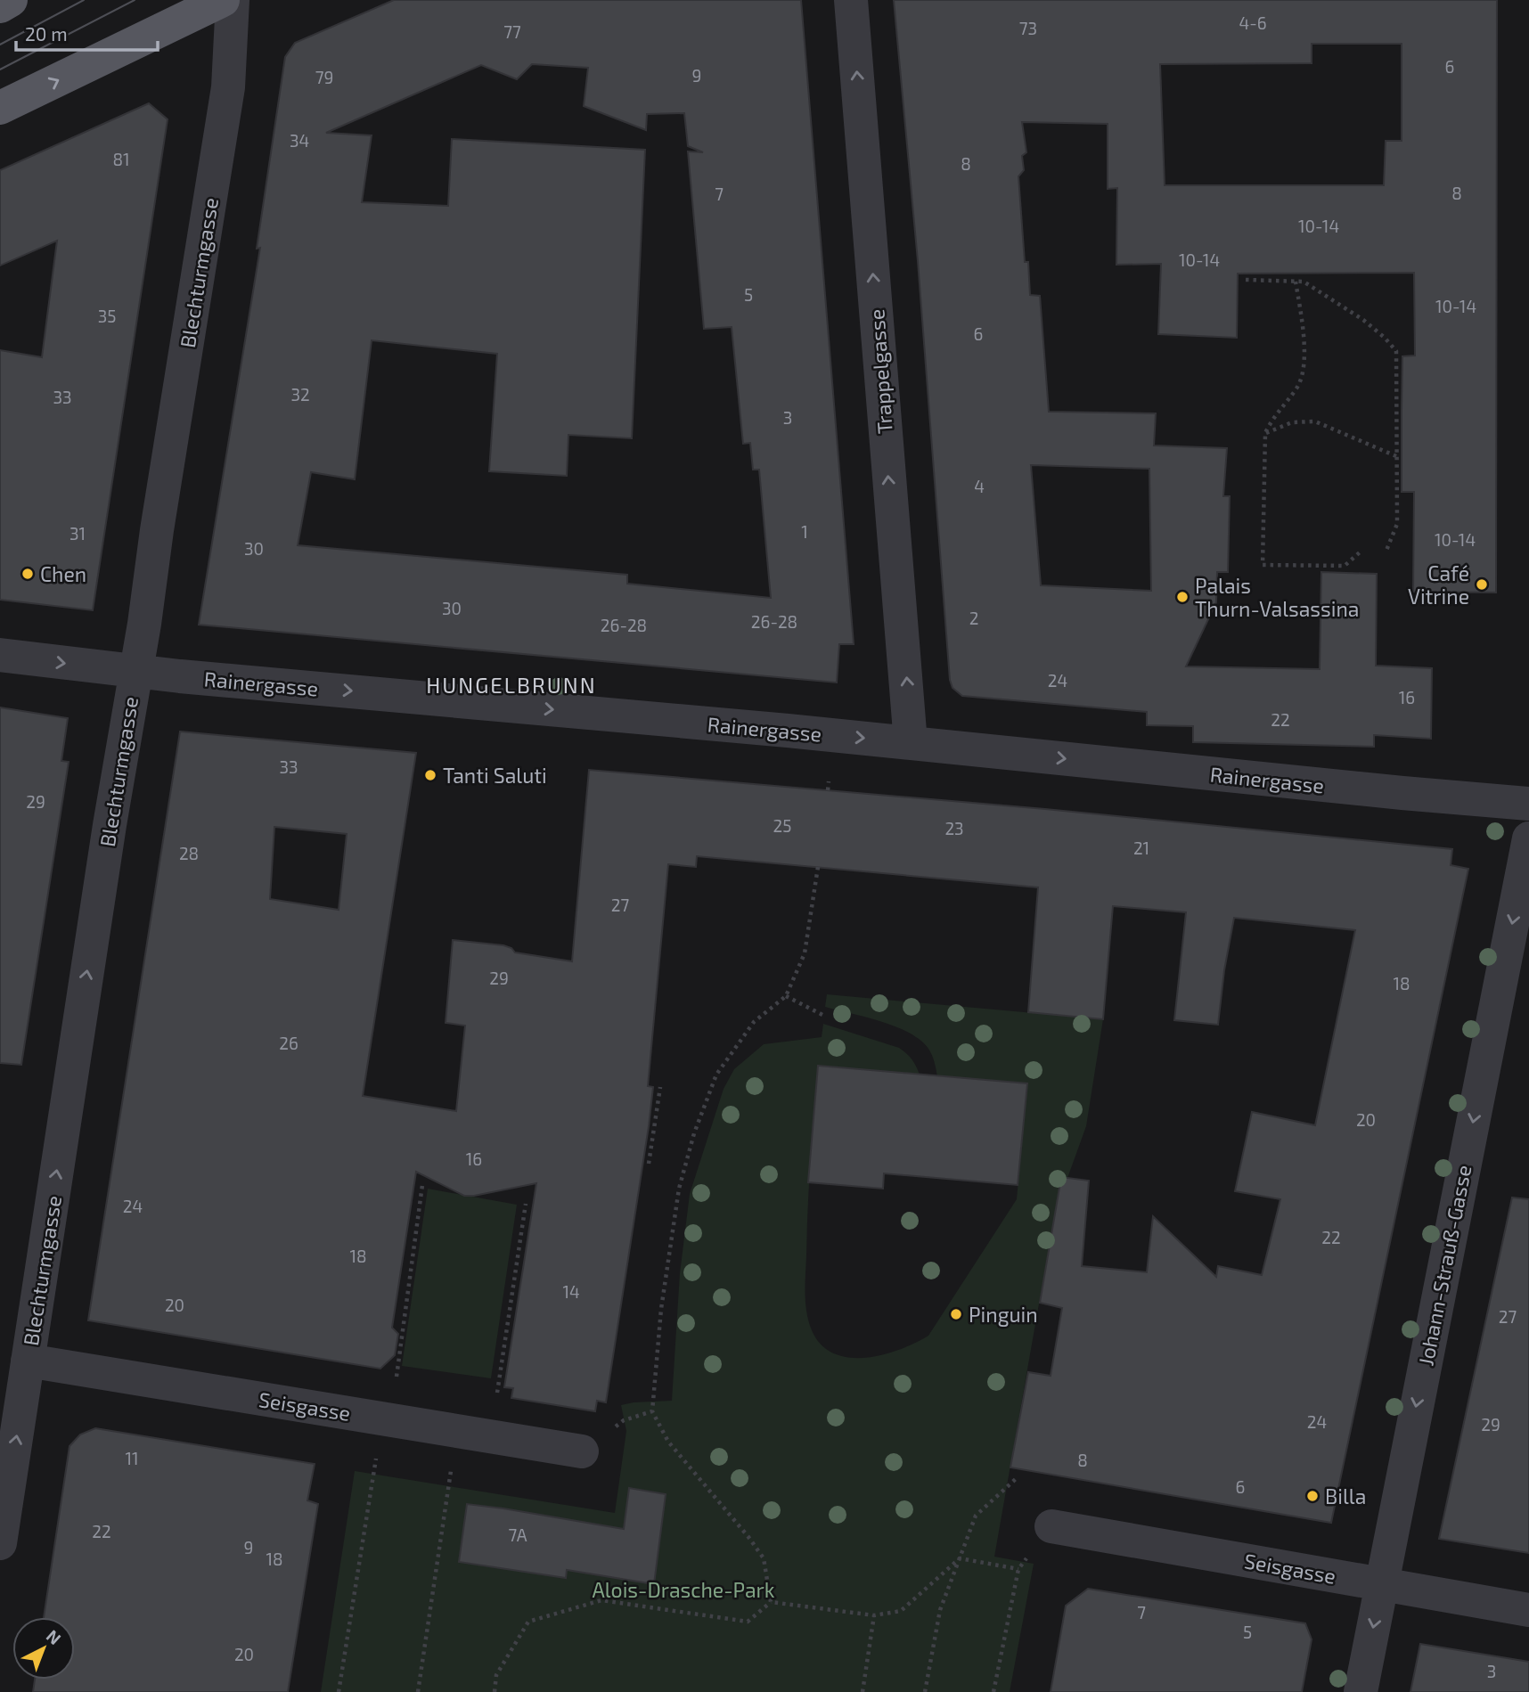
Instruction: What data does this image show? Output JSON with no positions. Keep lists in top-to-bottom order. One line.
{"streets":{"street":["Blechturmgasse","Trappelgasse","Rainergasse","Johann-Strauß-Gasse","Seisgasse"]},"crossings":[["Blechturmgasse","Rainergasse"],["Blechturmgasse","Seisgasse"],["Trappelgasse","Rainergasse"],["Johann-Strauß-Gasse","Seisgasse"]],"one_way":["Blechturmgasse","Trappelgasse","Rainergasse","Johann-Strauß-Gasse"],"districts":["HUNGELBRUNN"],"parks":["Alois-Drasche-Park"],"places":["Chen","Café Vitrine","Palais Thurn-Valsassina","Tanti Saluti","Pinguin","Billa"],"house_numbers":["4-6","73","77","6","9","79","34","81","8","8","7","10-14","10-14","5","10-14","35","6","32","33","3","4","1","31","10-14","30","30","2","26-28","26-28","24","16","22","33","29","25","23","21","28","27","29","18","26","20","16","24","22","18","14","20","27","24","29","11","8","6","22","7A","9","18","7","5","20","3"],"scale_bar":"20 m","north":"top right"}
